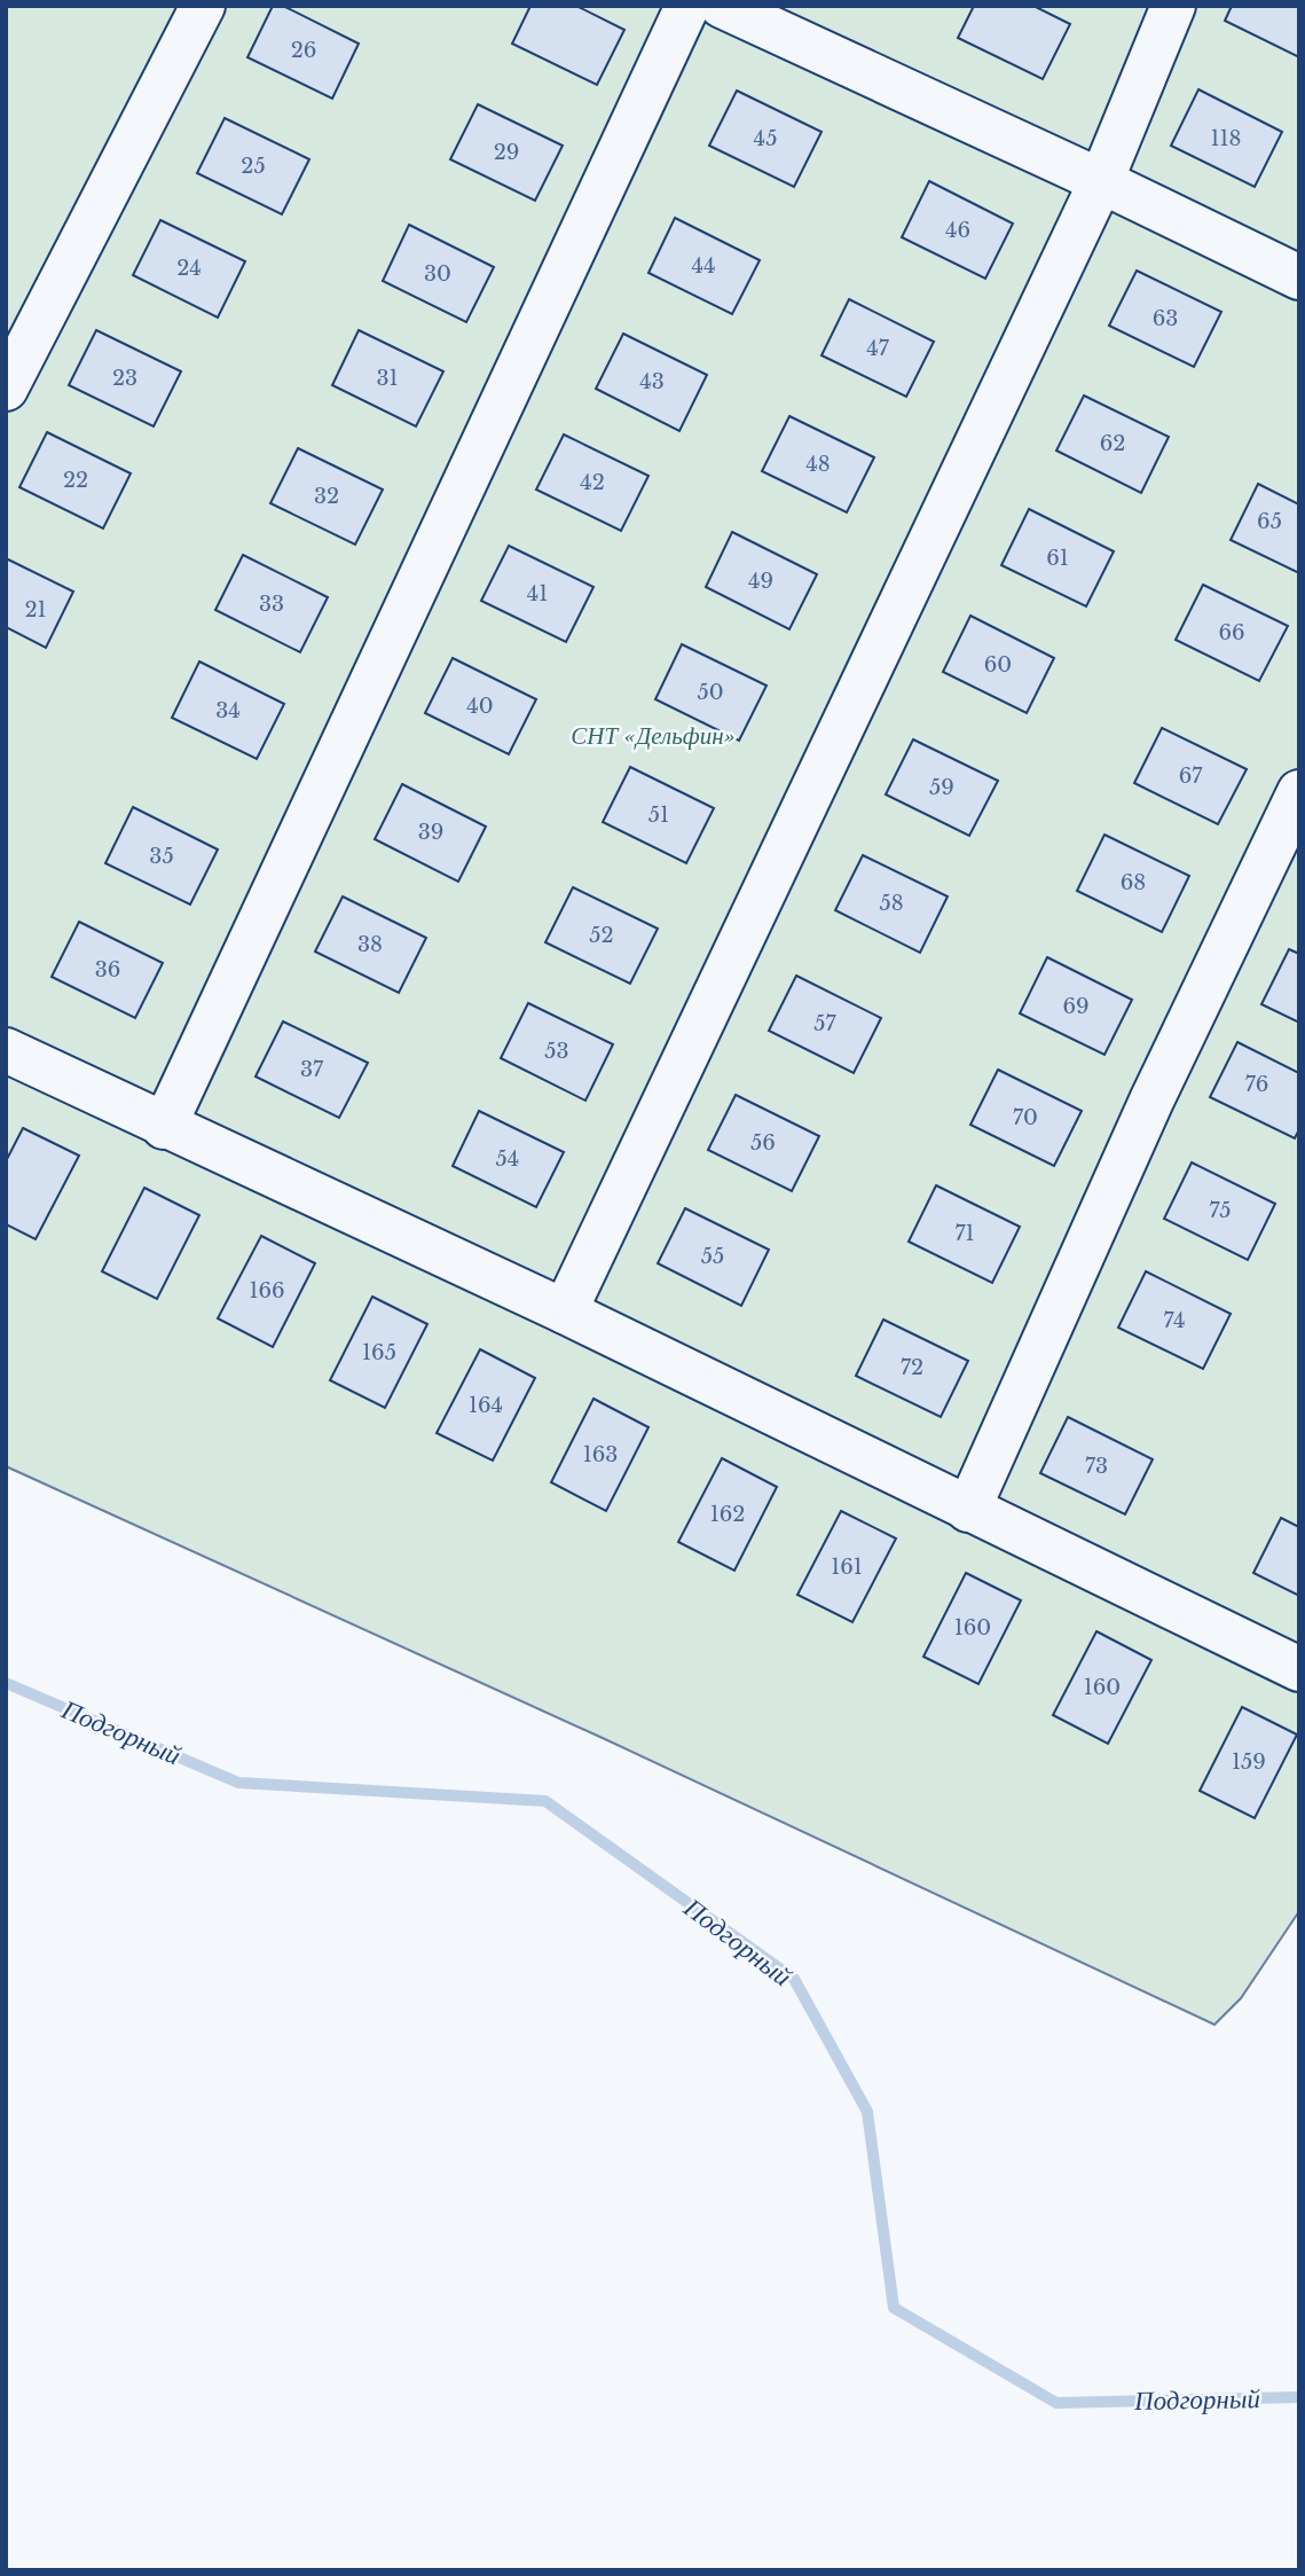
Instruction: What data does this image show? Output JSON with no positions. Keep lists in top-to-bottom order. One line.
{"water":["Подгорный"],"parks":["СНТ «Дельфин»"],"house_numbers":["26","45","118","29","25","46","44","24","30","63","47","23","31","43","62","48","22","42","32","65","61","49","41","33","21","66","60","50","40","34","67","59","51","39","35","68","58","52","38","36","69","57","53","37","76","70","56","54","75","71","55","166","74","165","72","164","163","73","162","161","160","160","159"]}
